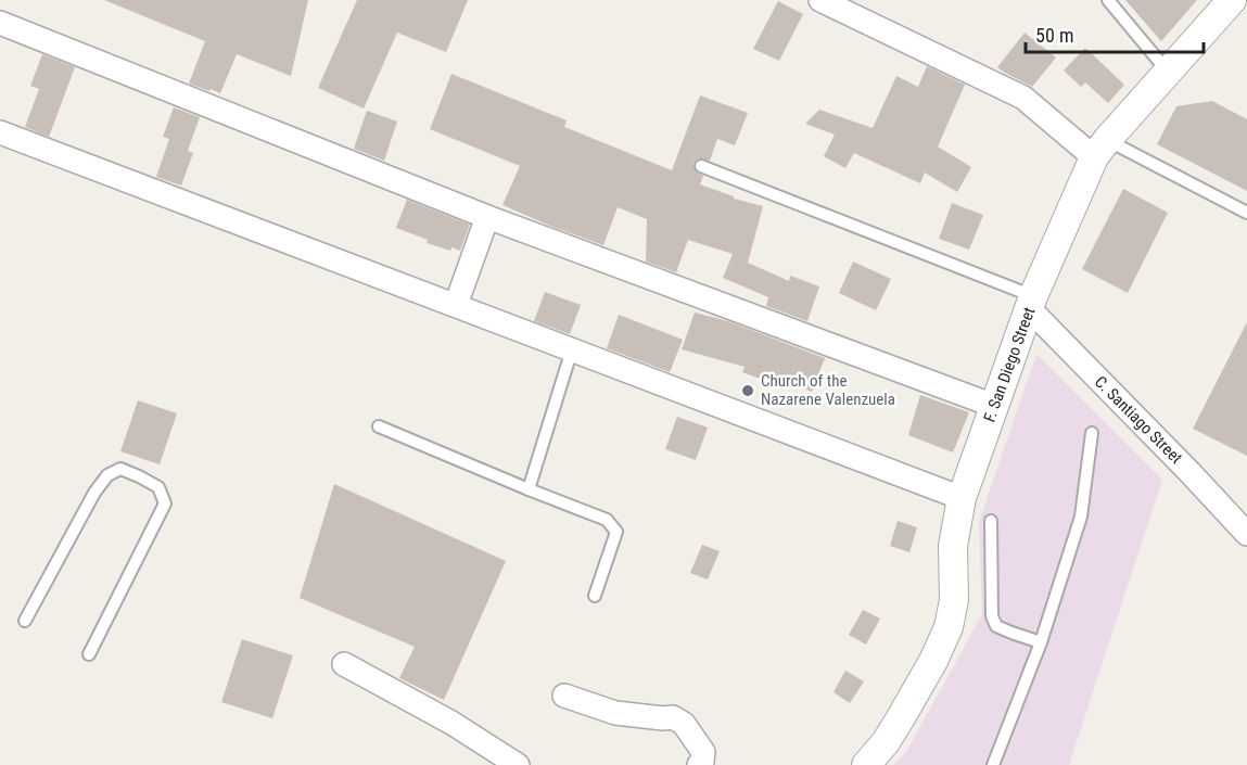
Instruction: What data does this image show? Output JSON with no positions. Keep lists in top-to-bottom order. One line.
{"streets":{"street":["F. San Diego Street","C. Santiago Street"]},"crossings":[["F. San Diego Street","C. Santiago Street"]],"places":["Church of the Nazarene Valenzuela"],"scale_bar":"50 m"}
